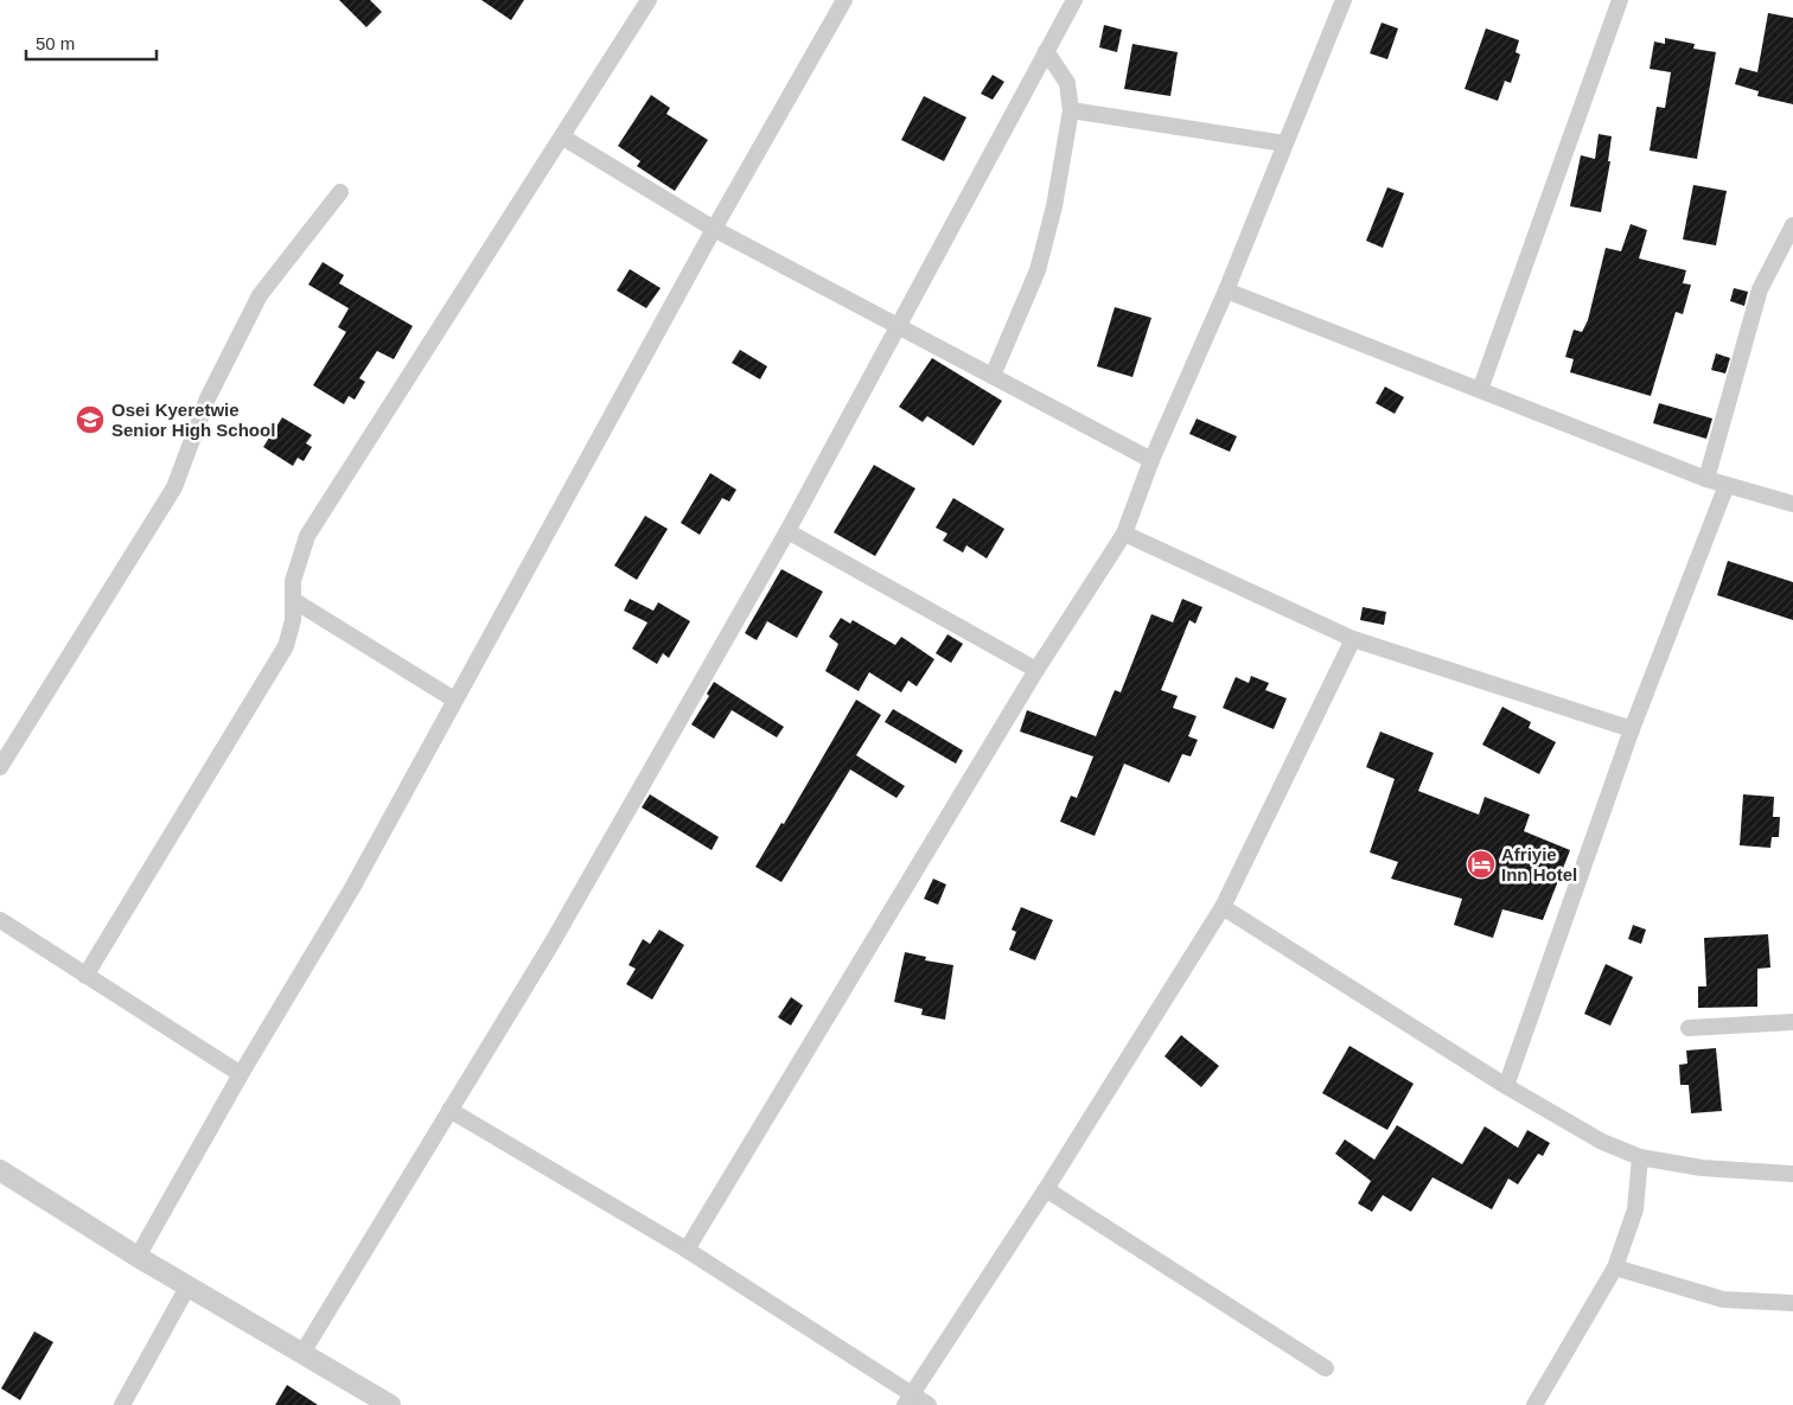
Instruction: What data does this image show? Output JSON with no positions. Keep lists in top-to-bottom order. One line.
{"places":{"school or university":["Osei Kyeretwie Senior High School"],"hotel":["Afriyie Inn Hotel"]},"scale_bar":"50 m"}
